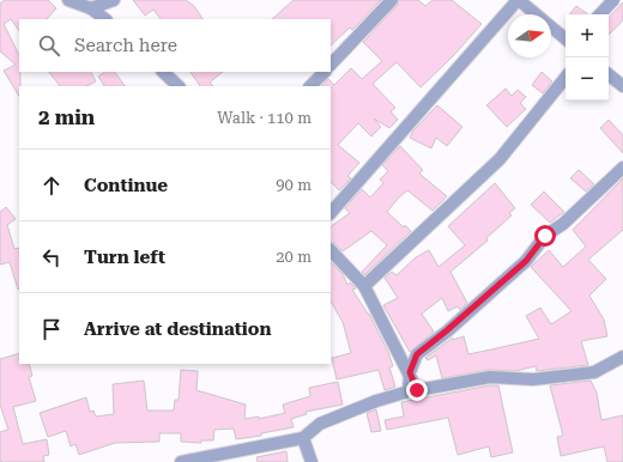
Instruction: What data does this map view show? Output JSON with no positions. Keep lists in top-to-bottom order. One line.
{"north":"right","page":{"map_buttons":["+","−"],"search":"Search here","heading":["2 min","Walk · 110 m"],"list":[["Continue","90 m"],["Turn left","20 m"],"Arrive at destination"]}}
